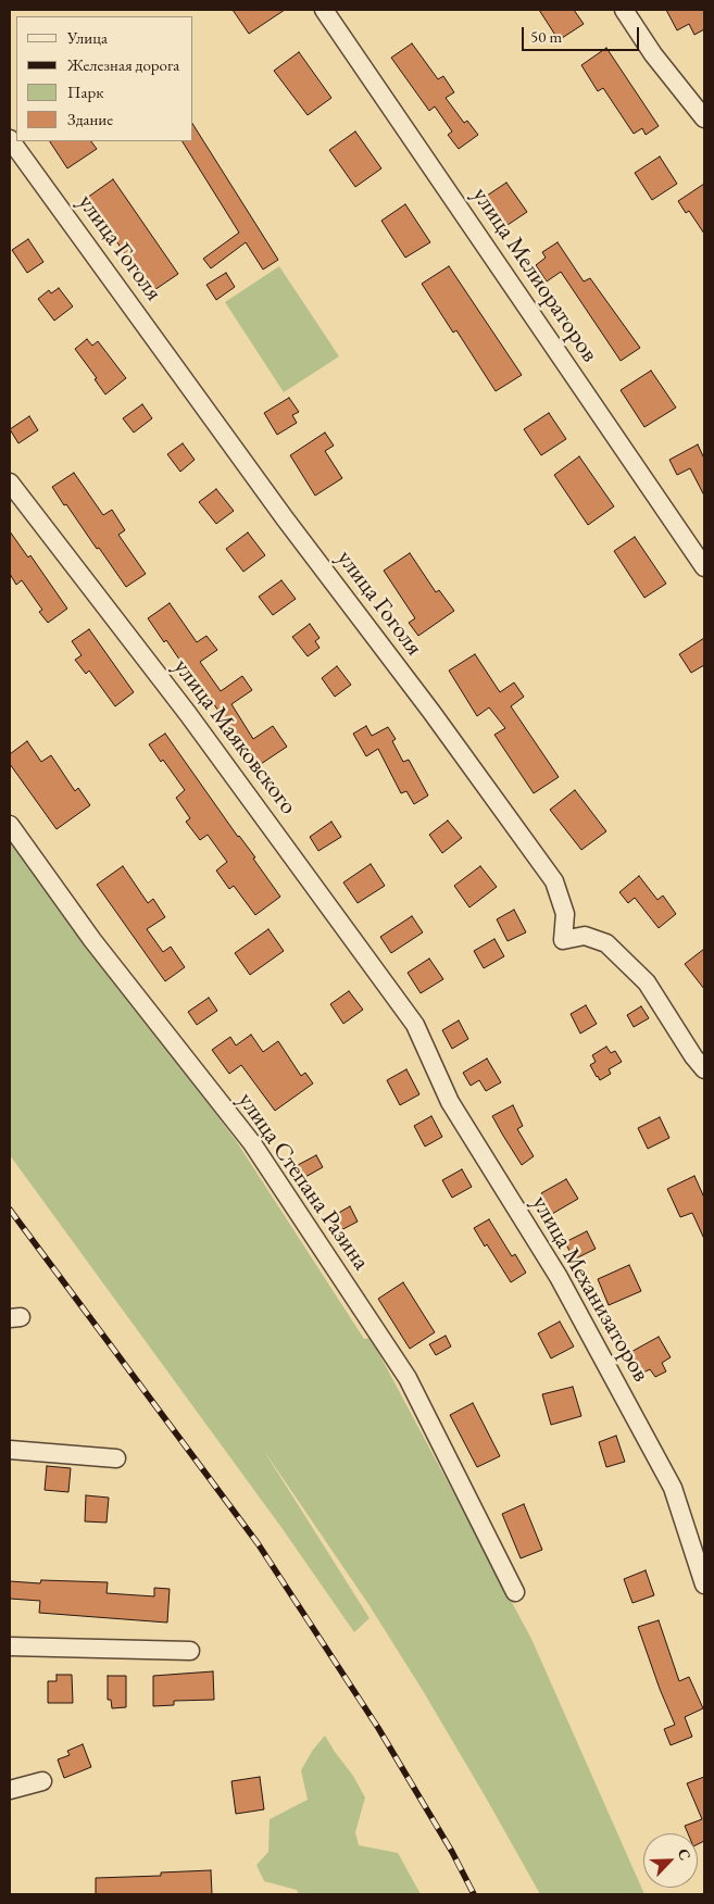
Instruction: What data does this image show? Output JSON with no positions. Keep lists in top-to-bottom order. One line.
{"streets":{"street":["улица Гоголя","улица Мелиораторов","улица Маяковского","улица Степана Разина","улица Механизаторов"]},"crossings":[["улица Маяковского","улица Механизаторов"]],"legend":["Улица","Железная дорога","Парк","Здание"],"scale_bar":"50 m","north":"top right"}
